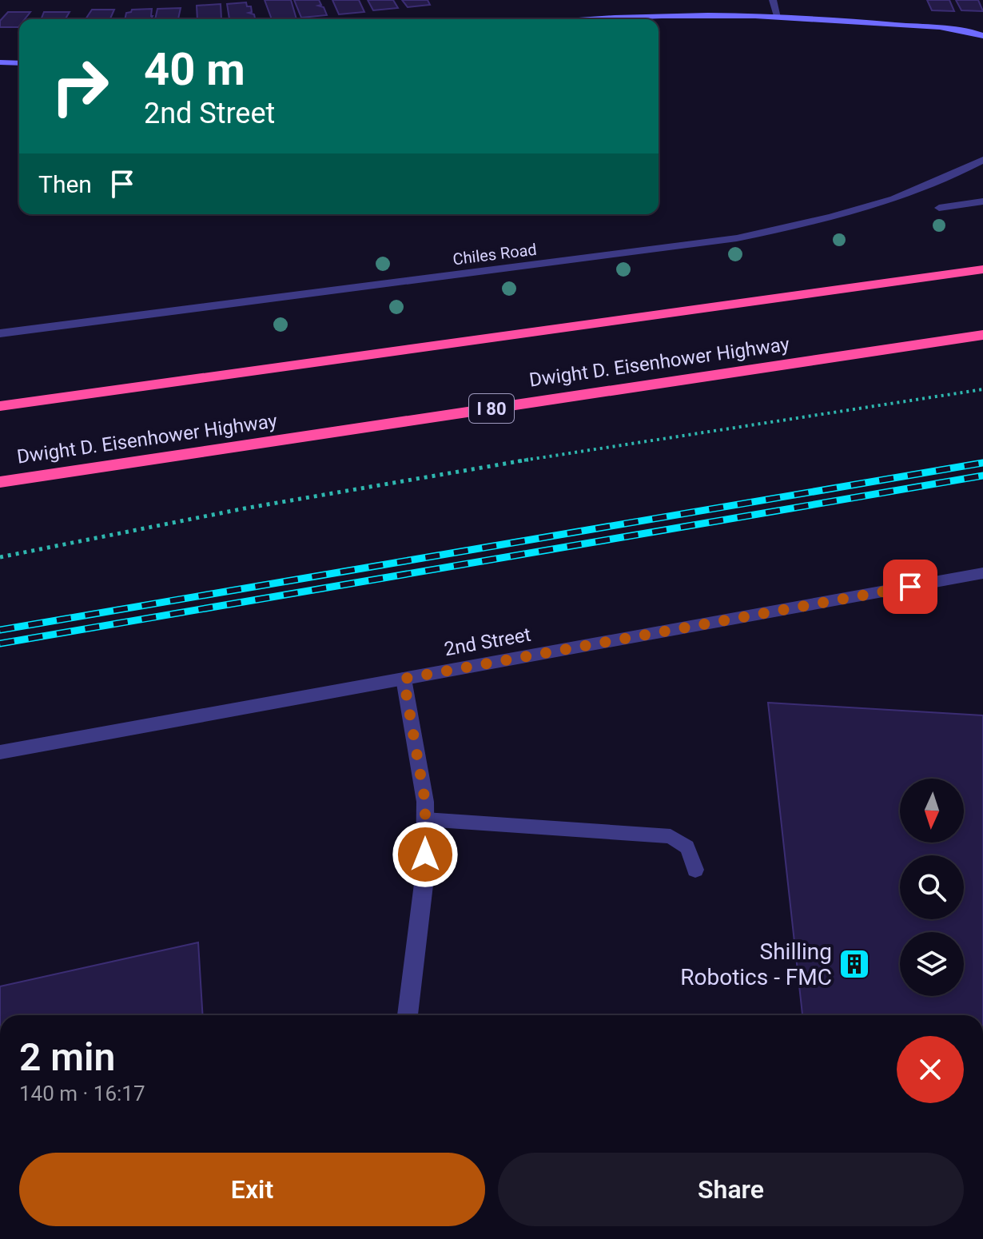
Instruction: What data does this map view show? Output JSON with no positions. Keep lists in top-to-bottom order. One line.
{"streets":{"highway":["Dwight D. Eisenhower Highway","I 80"],"street":["Chiles Road","2nd Street"]},"places":{"building":["Shilling Robotics - FMC"]},"north":"bottom","page":{"turn":["40 m","2nd Street"],"then":"Then","heading":["2 min","140 m · 16:17"],"buttons":["Exit","Share"]}}
